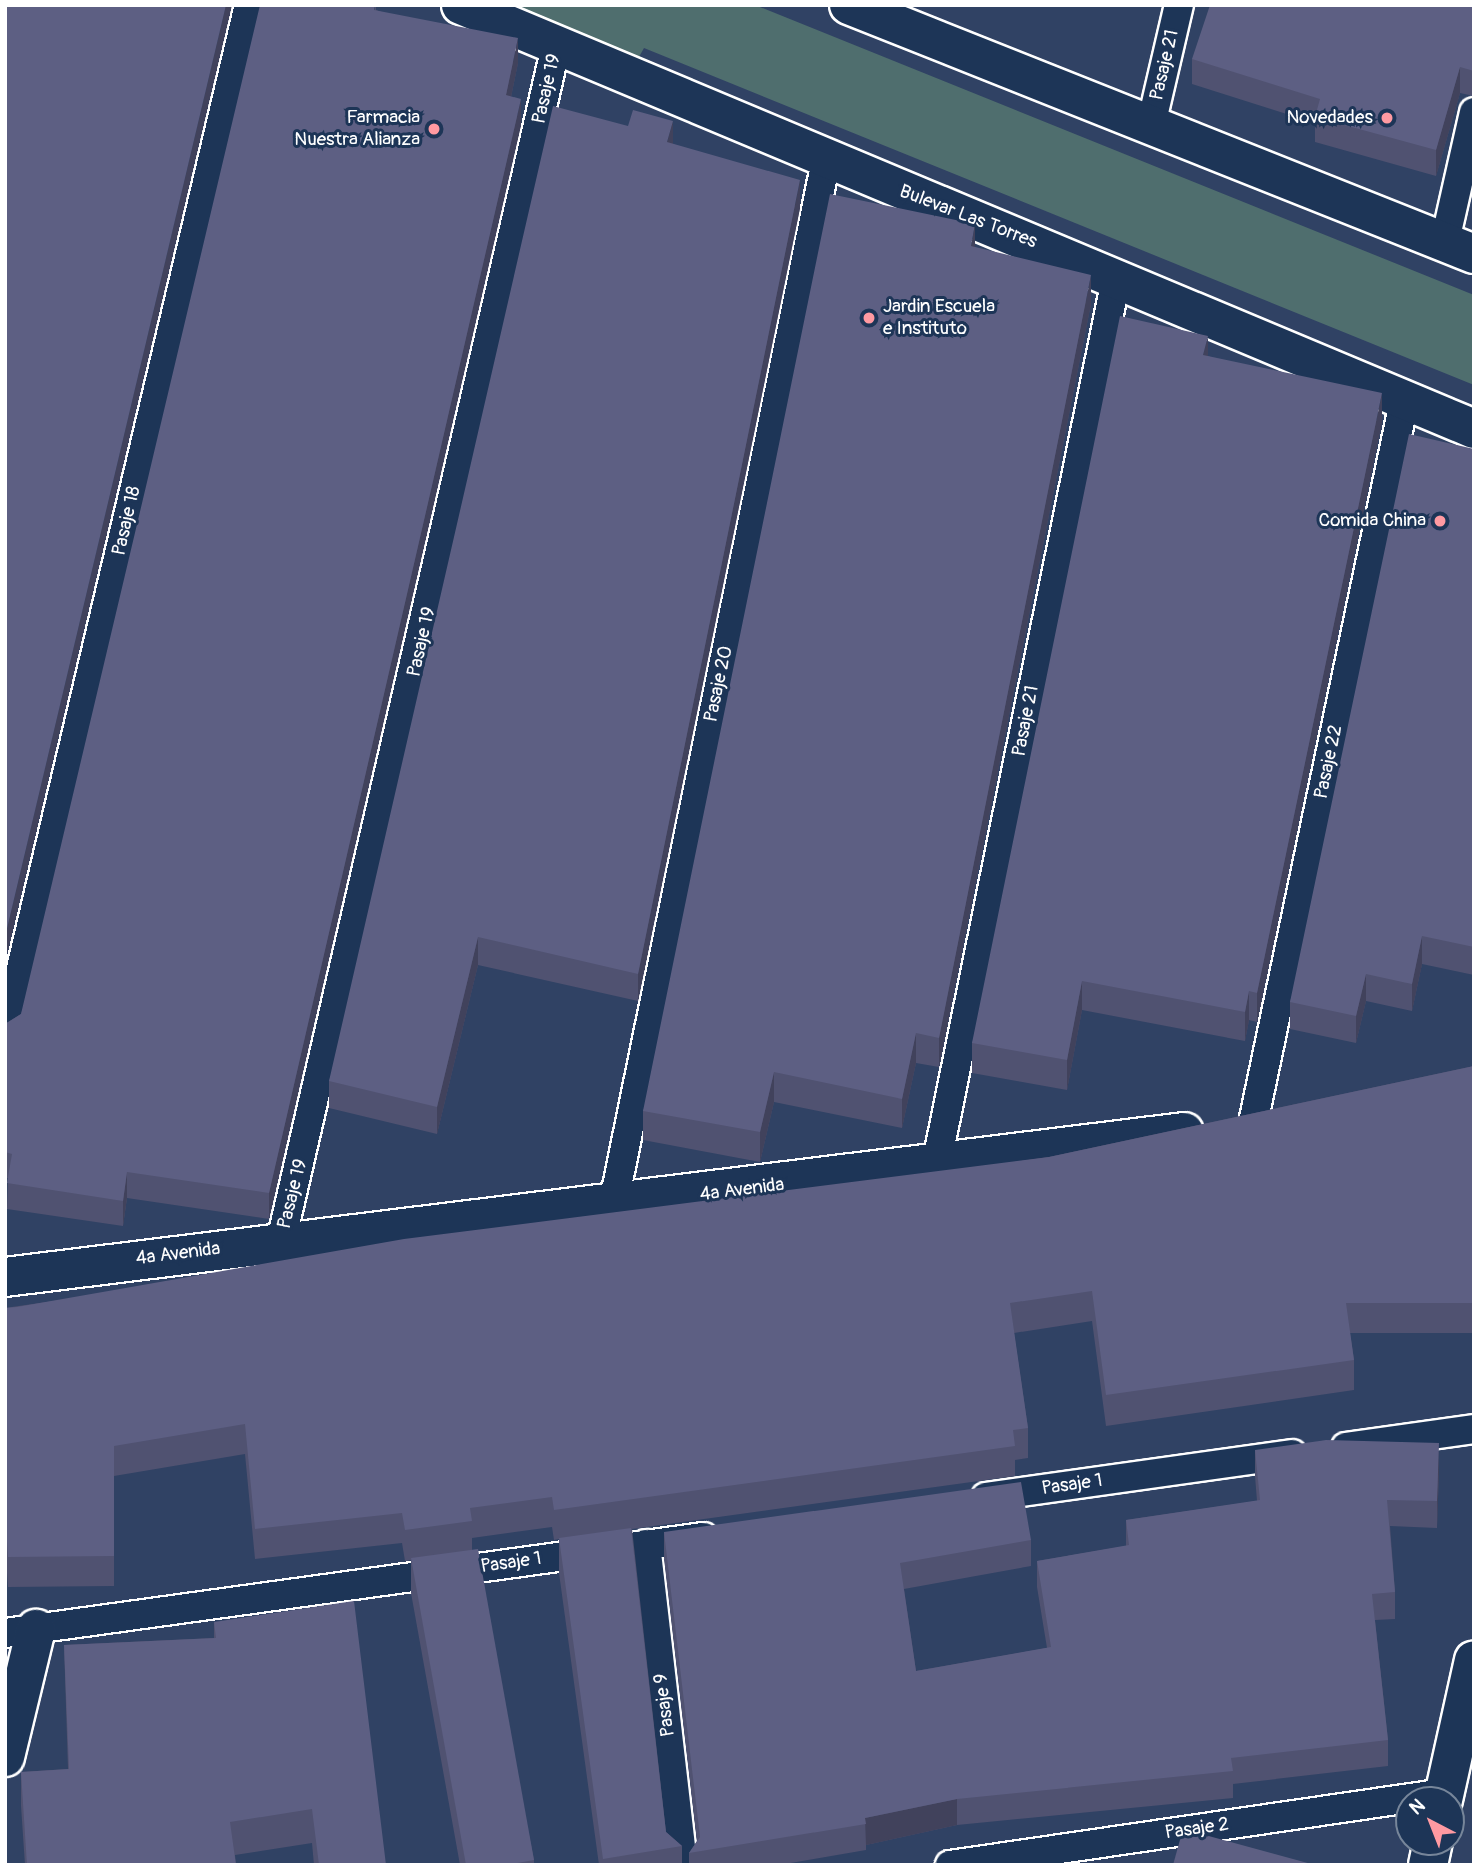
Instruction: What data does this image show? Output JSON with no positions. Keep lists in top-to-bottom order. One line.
{"streets":{"street":["Bulevar Las Torres","4a Avenida"],"lane":["Pasaje 21","Pasaje 19","Pasaje 18","Pasaje 20","Pasaje 22","Pasaje 1","Pasaje 9","Pasaje 2"]},"crossings":[["Pasaje 21","Bulevar Las Torres"],["Pasaje 21","4a Avenida"],["Pasaje 19","Bulevar Las Torres"],["Pasaje 19","4a Avenida"],["Bulevar Las Torres","Pasaje 20"],["Bulevar Las Torres","Pasaje 22"],["Pasaje 20","4a Avenida"],["Pasaje 22","4a Avenida"],["Pasaje 1","Pasaje 9"]],"places":["Novedades","Farmacia Nuestra Alianza","Jardin Escuela e Instituto","Comida China"],"north":"top left"}
